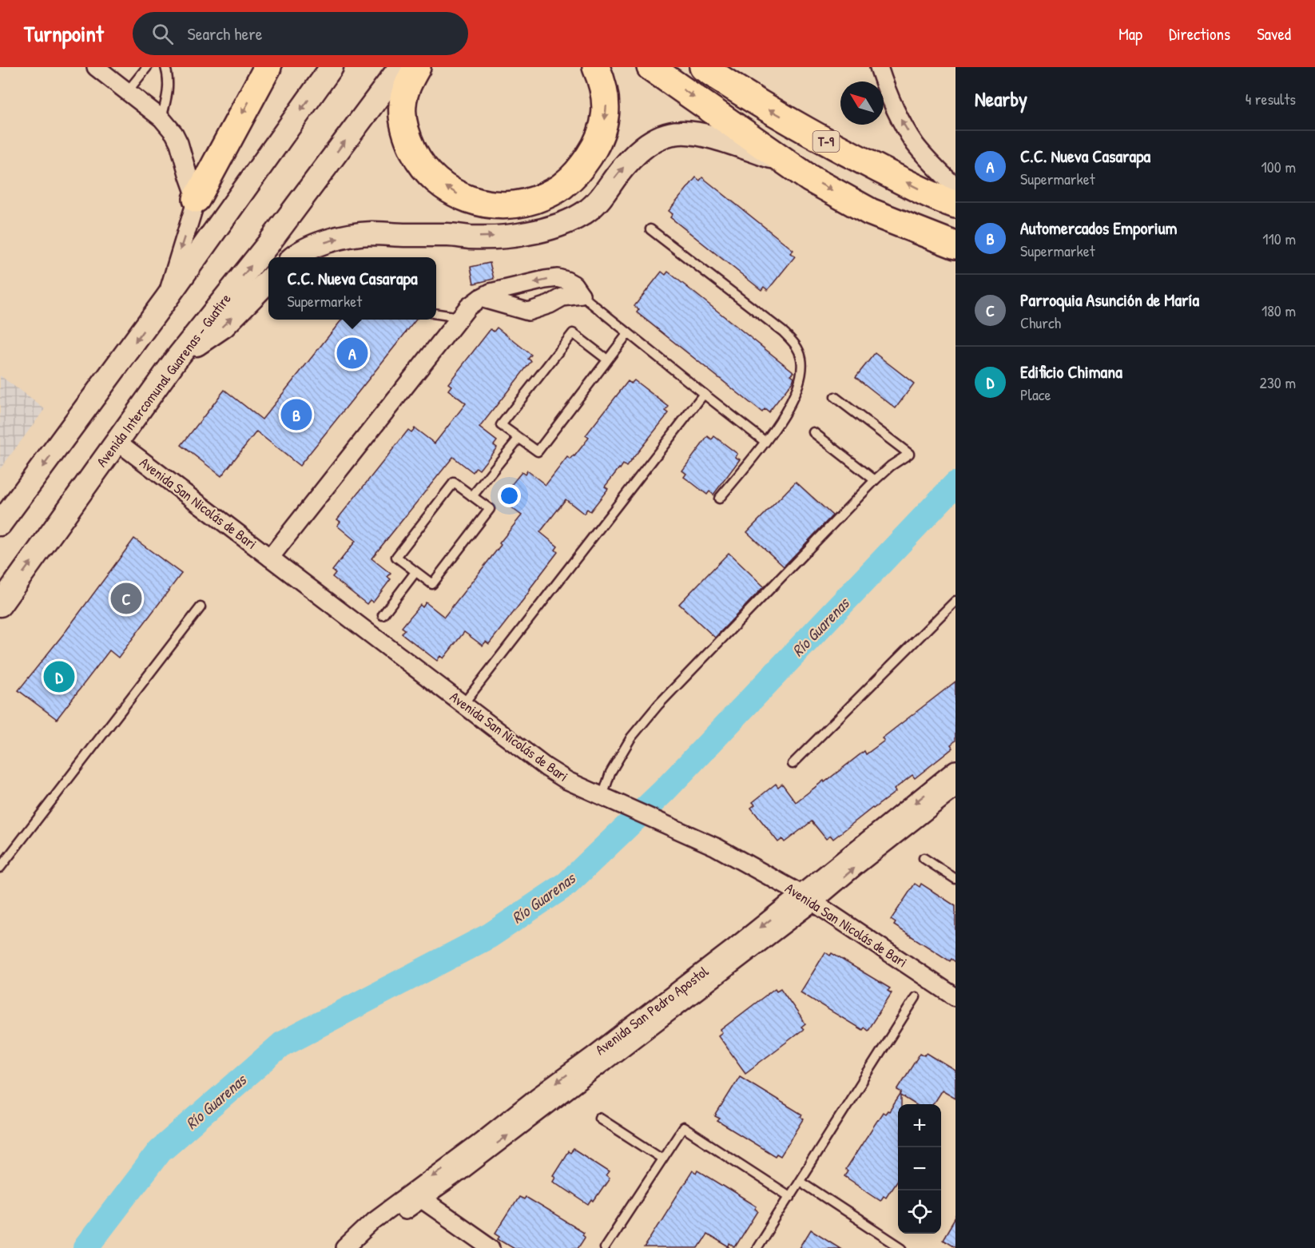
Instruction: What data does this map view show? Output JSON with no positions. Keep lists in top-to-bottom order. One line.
{"streets":{"highway":["T-9"],"main road":["Avenida Intercomunal Guarenas - Guatire"],"street":["Avenida San Nicolás de Bari","Avenida San Pedro Apostol"]},"crossings":[["Avenida Intercomunal Guarenas - Guatire","Avenida San Nicolás de Bari"],["Avenida San Nicolás de Bari","Avenida San Pedro Apostol"]],"water":["Río Guarenas"],"north":"top left","page":{"header":"Turnpoint","search":"Search here","nav":["Map","Directions","Saved"],"heading":["Nearby","4 results"],"list":[{"mark":"A","name":"C.C. Nueva Casarapa","note":"Supermarket","value":"100 m"},{"mark":"B","name":"Automercados Emporium","note":"Supermarket","value":"110 m"},{"mark":"C","name":"Parroquia Asunción de María","note":"Church","value":"180 m"},{"mark":"D","name":"Edificio Chimana","note":"Place","value":"230 m"}],"popup":["C.C. Nueva Casarapa","Supermarket"],"pins":["A","B","C","D"],"map_buttons":["+","−"]}}
